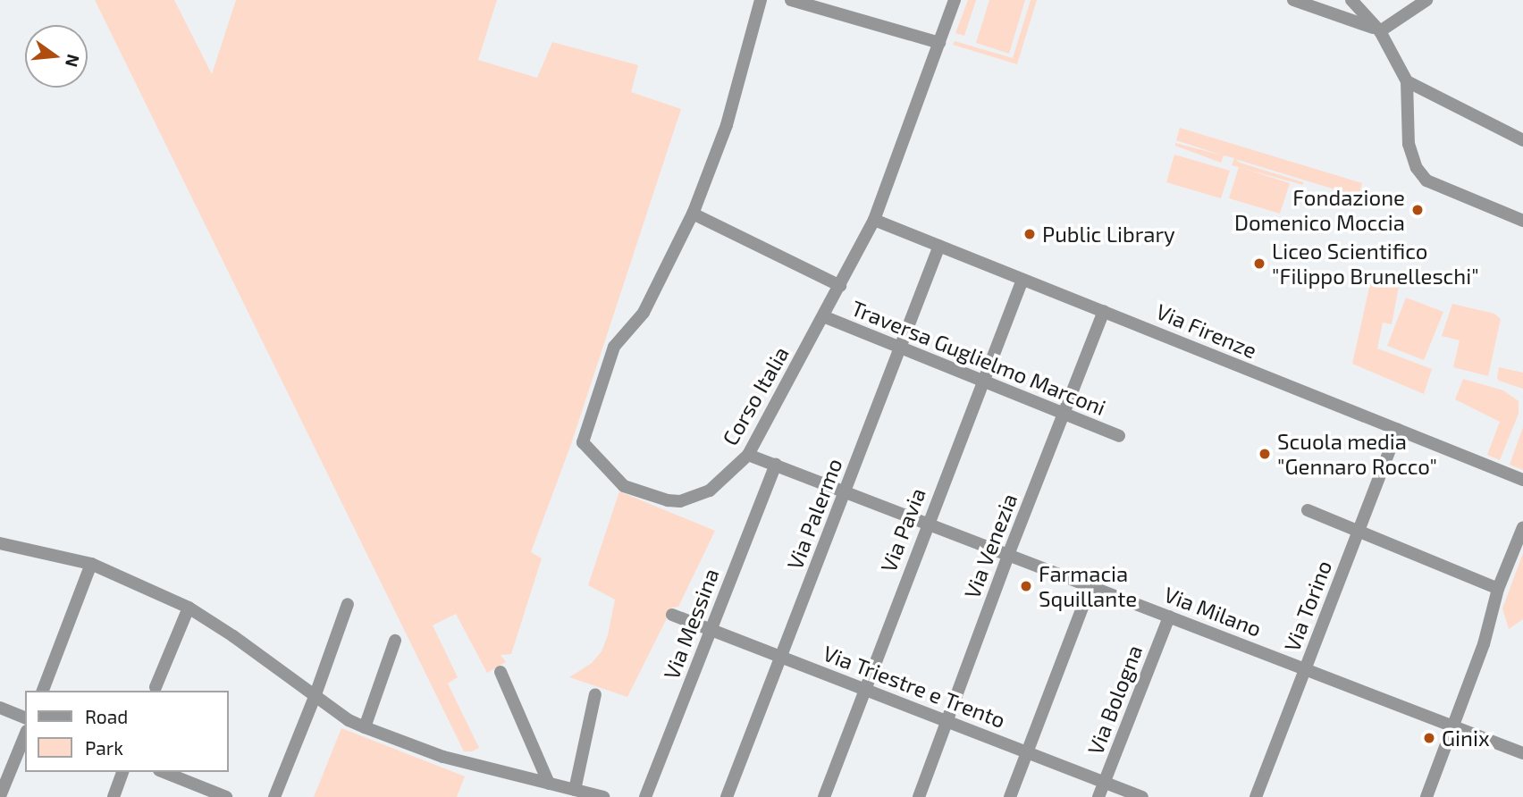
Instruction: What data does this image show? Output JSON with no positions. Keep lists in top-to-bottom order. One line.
{"streets":{"street":["Via Firenze","Traversa Guglielmo Marconi","Corso Italia","Via Palermo","Via Pavia","Via Venezia","Via Torino","Via Milano","Via Messina","Via Triestre e Trento","Via Bologna"]},"crossings":[["Via Firenze","Corso Italia"],["Via Firenze","Via Palermo"],["Via Firenze","Via Pavia"],["Via Firenze","Via Venezia"],["Via Firenze","Via Torino"],["Traversa Guglielmo Marconi","Corso Italia"],["Traversa Guglielmo Marconi","Via Palermo"],["Traversa Guglielmo Marconi","Via Pavia"],["Traversa Guglielmo Marconi","Via Venezia"],["Corso Italia","Via Milano"],["Via Palermo","Via Milano"],["Via Palermo","Via Triestre e Trento"],["Via Pavia","Via Milano"],["Via Pavia","Via Triestre e Trento"],["Via Venezia","Via Milano"],["Via Venezia","Via Triestre e Trento"],["Via Torino","Via Milano"],["Via Milano","Via Messina"],["Via Milano","Via Bologna"],["Via Messina","Via Triestre e Trento"],["Via Triestre e Trento","Via Bologna"]],"places":["Fondazione Domenico Moccia","Public Library","Liceo Scientifico \"Filippo Brunelleschi\"","Scuola media \"Gennaro Rocco\"","Farmacia Squillante","Ginix"],"legend":["Road","Park"],"north":"right"}
